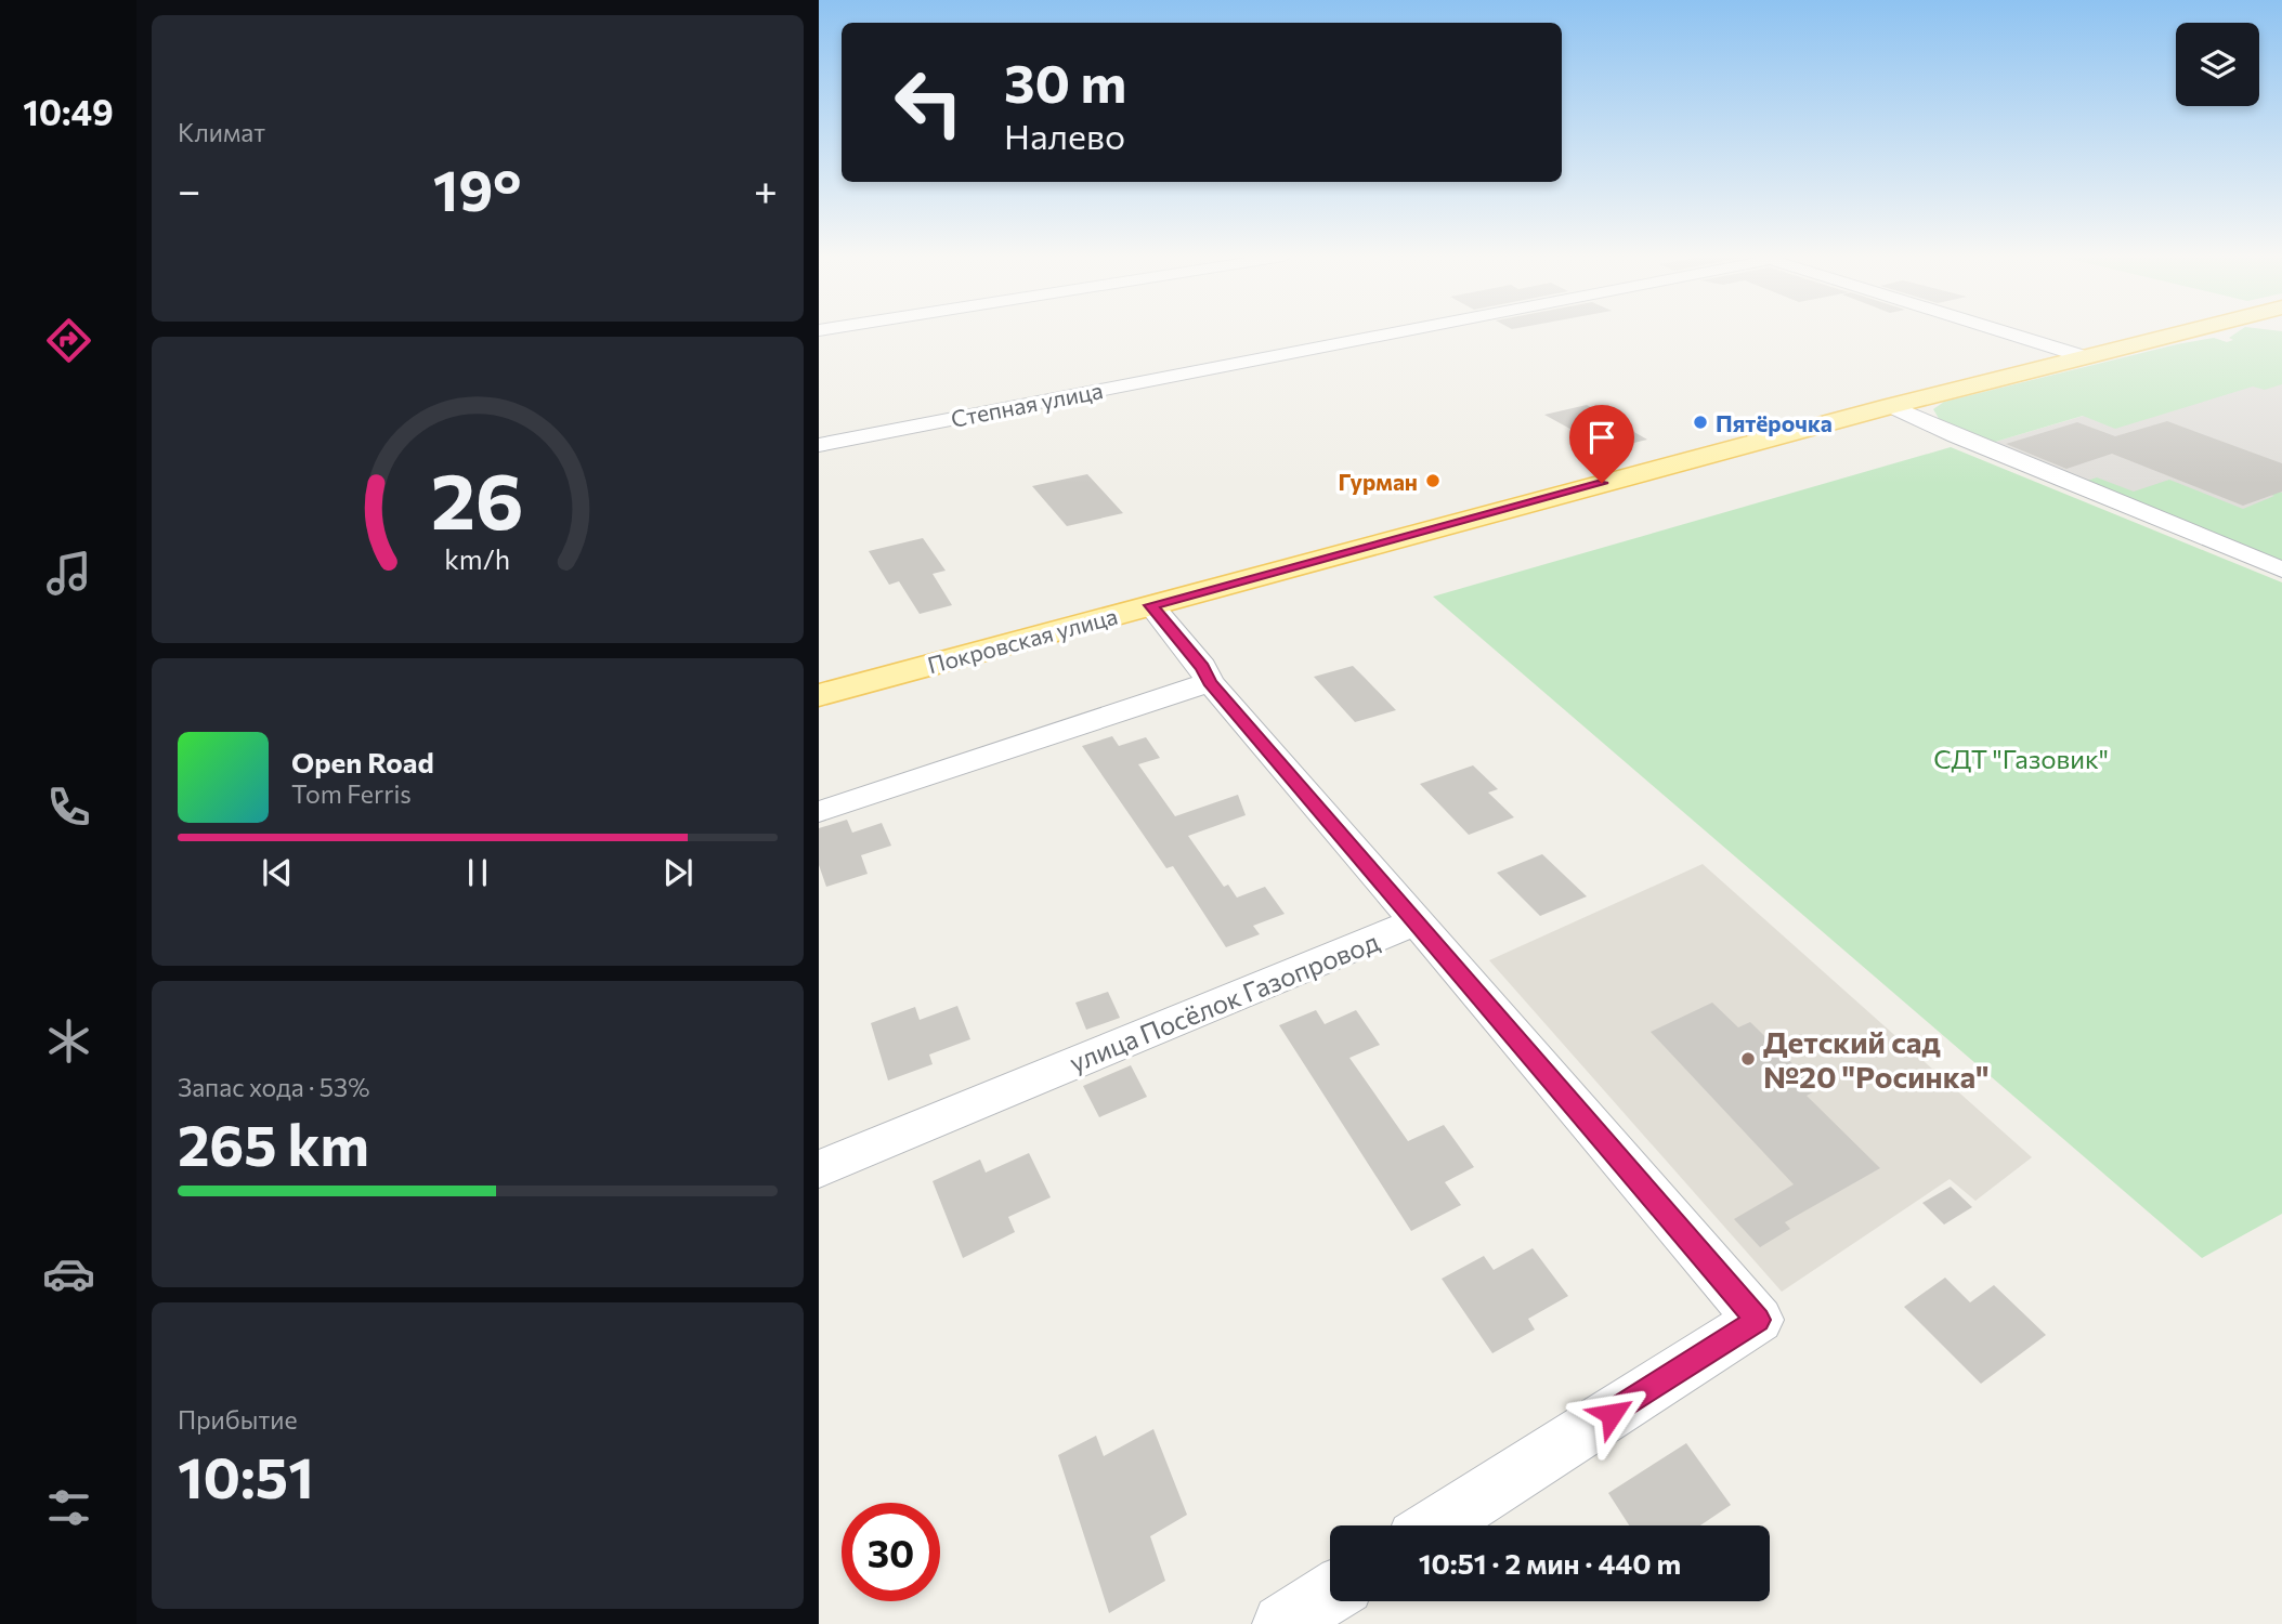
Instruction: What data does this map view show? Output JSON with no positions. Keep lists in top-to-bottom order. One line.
{"streets":{"main road":["Покровская улица"],"street":["Степная улица","улица Посёлок Газопровод"]},"crossings":[["Степная улица","Покровская улица"],["Покровская улица","улица Посёлок Газопровод"]],"parks":["СДТ \"Газовик\""],"places":["Пятёрочка","Гурман","Детский сад №20 \"Росинка\""],"page":{"tabs":"10:49","tile":["Климат",["Запас хода · 53%","265 km"],["Прибытие","10:51"]],"turn":["30 m","Налево"],"heat":["−","19°","+"],"song":["Open Road","Tom Ferris"],"limit":"30","trip":"10:51 · 2 мин · 440 m","gauge":["26","km/h"]}}
